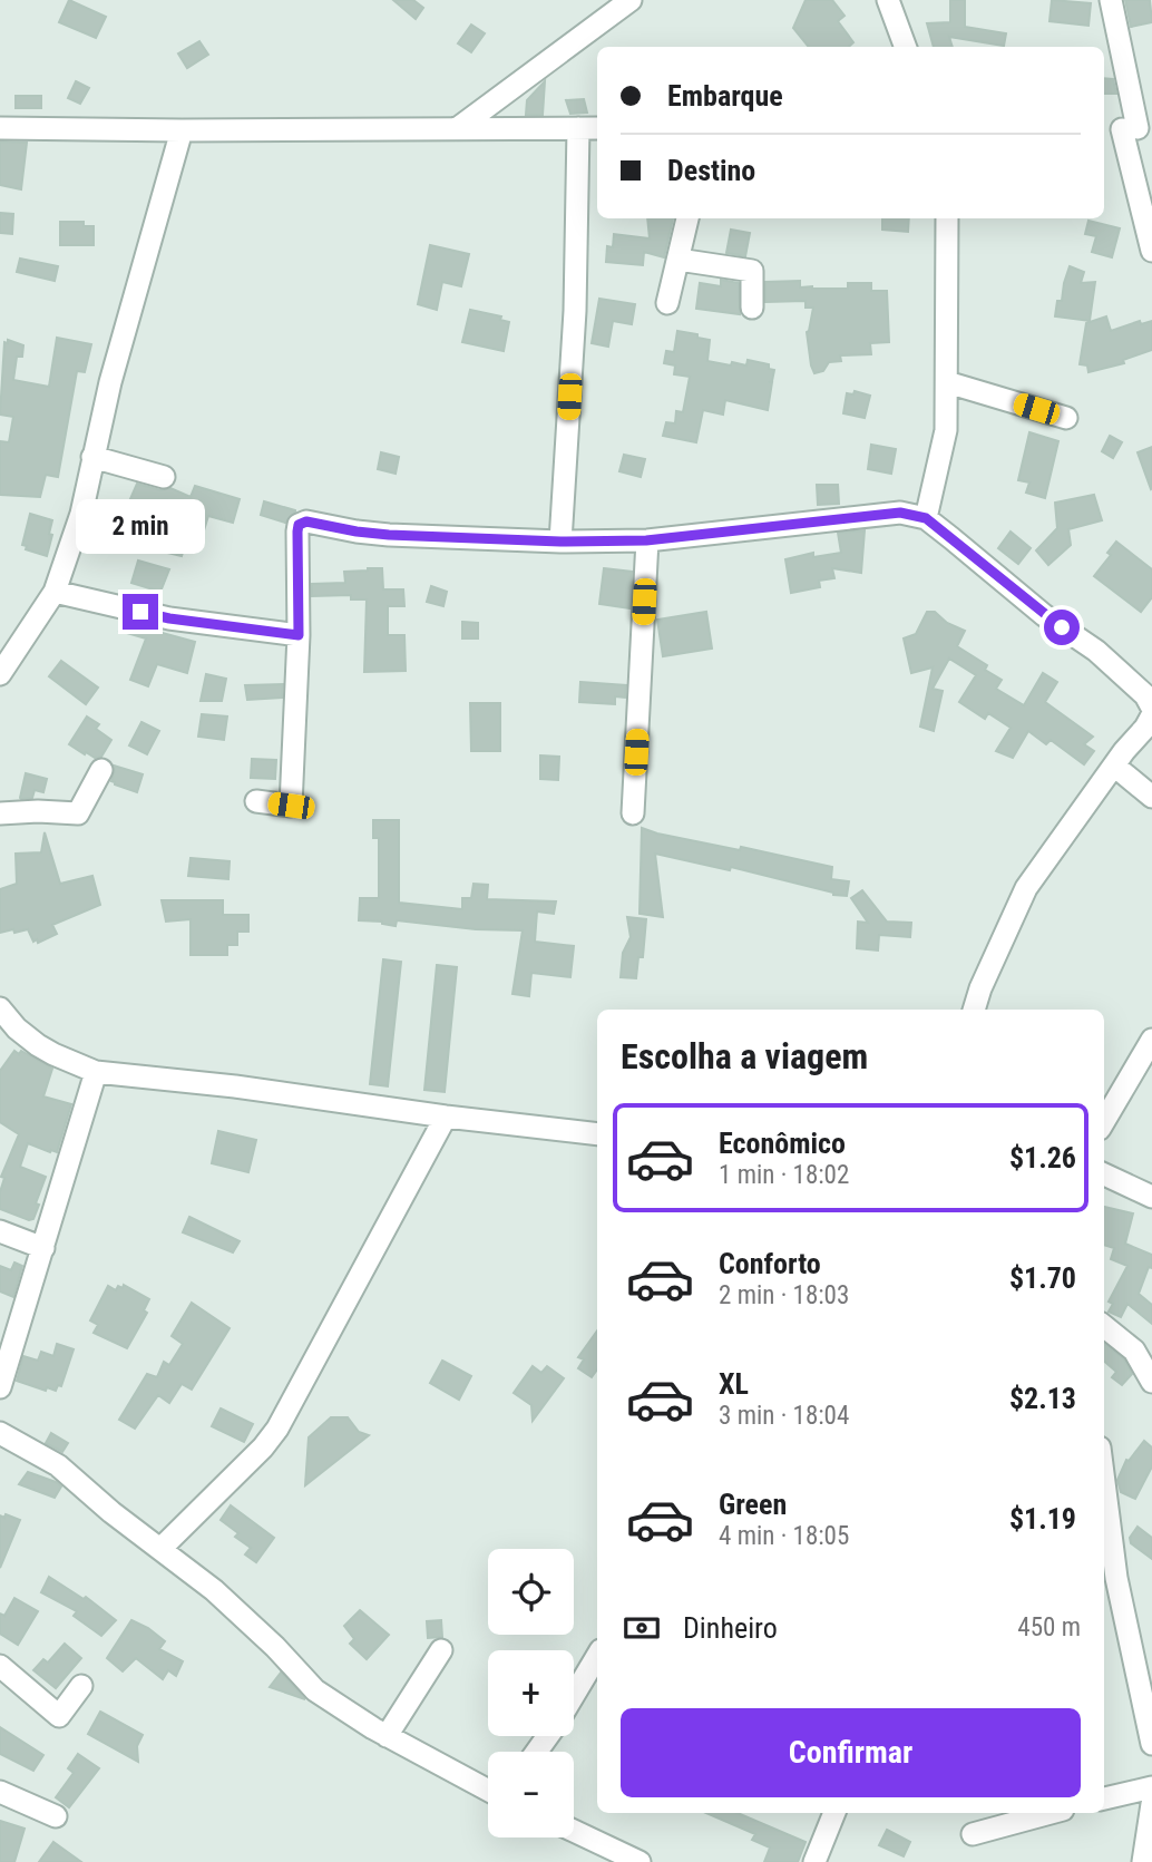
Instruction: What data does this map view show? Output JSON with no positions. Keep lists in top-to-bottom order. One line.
{"page":{"banner":["Embarque","Destino"],"bubble":"2 min","heading":"Escolha a viagem","list":[{"name":"Econômico","note":"1 min · 18:02","value":"$1.26"},{"name":"Conforto","note":"2 min · 18:03","value":"$1.70"},{"name":"XL","note":"3 min · 18:04","value":"$2.13"},{"name":"Green","note":"4 min · 18:05","value":"$1.19"}],"map_buttons":["+","−"],"pay":["Dinheiro","450 m"],"buttons":"Confirmar"}}
